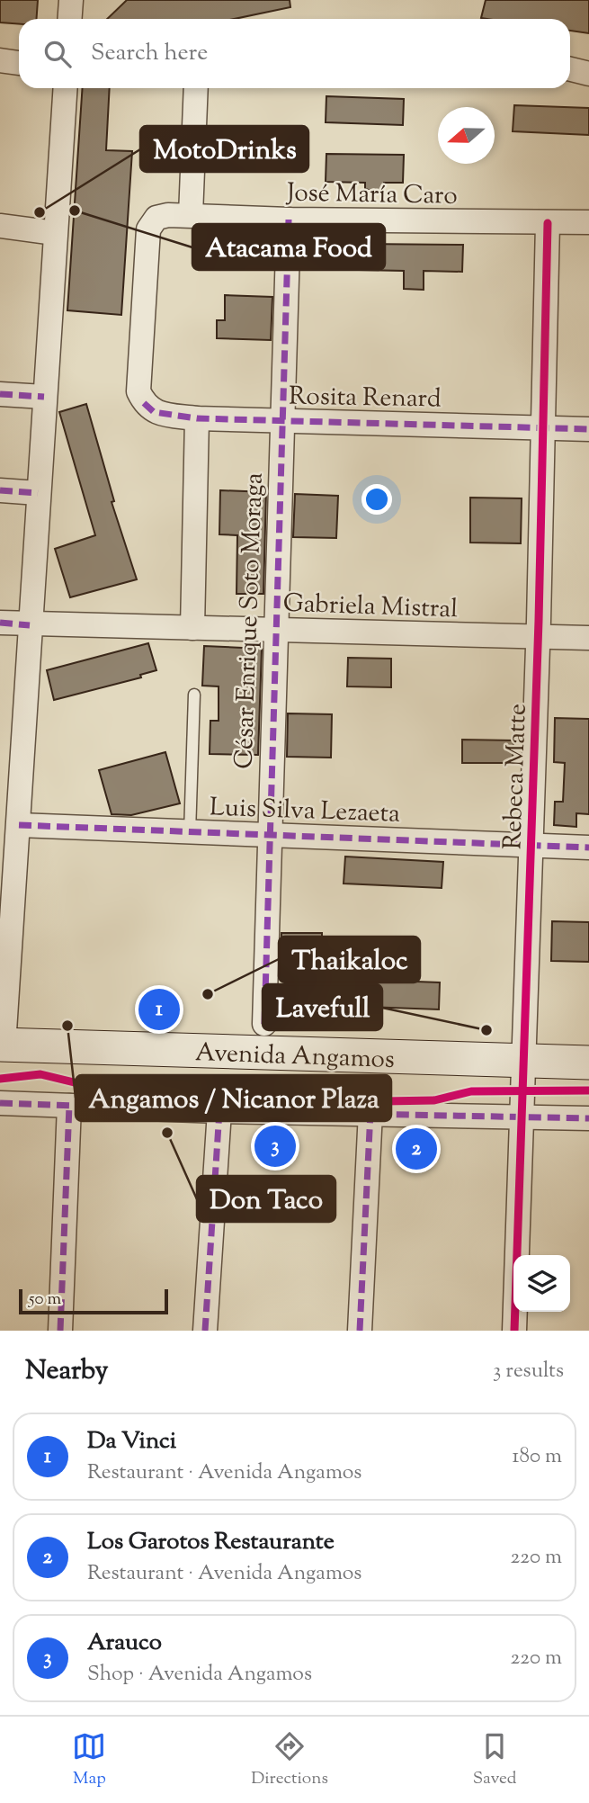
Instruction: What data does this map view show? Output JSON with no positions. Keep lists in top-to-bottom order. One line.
{"streets":{"main road":["Avenida Angamos"],"street":["José María Caro","Rosita Renard","Gabriela Mistral","César Enrique Soto Moraga","Rebeca Matte","Luis Silva Lezaeta"]},"crossings":[["José María Caro","Rosita Renard"],["José María Caro","César Enrique Soto Moraga"],["José María Caro","Rebeca Matte"],["Rosita Renard","César Enrique Soto Moraga"],["Rosita Renard","Rebeca Matte"],["Gabriela Mistral","César Enrique Soto Moraga"],["Gabriela Mistral","Rebeca Matte"],["César Enrique Soto Moraga","Luis Silva Lezaeta"],["Rebeca Matte","Luis Silva Lezaeta"],["Rebeca Matte","Avenida Angamos"]],"places":["Atacama Food","MotoDrinks","Thaikaloc","Angamos / Nicanor Plaza","Lavefull","Don Taco"],"scale_bar":"50 m","north":"left","page":{"search":"Search here","pins":["1","3","2"],"scale":"50 m","heading":["Nearby","3 results"],"list":[{"mark":"1","name":"Da Vinci","note":"Restaurant · Avenida Angamos","value":"180 m"},{"mark":"2","name":"Los Garotos Restaurante","note":"Restaurant · Avenida Angamos","value":"220 m"},{"mark":"3","name":"Arauco","note":"Shop · Avenida Angamos","value":"220 m"}],"nav":["Map","Directions","Saved"]}}
